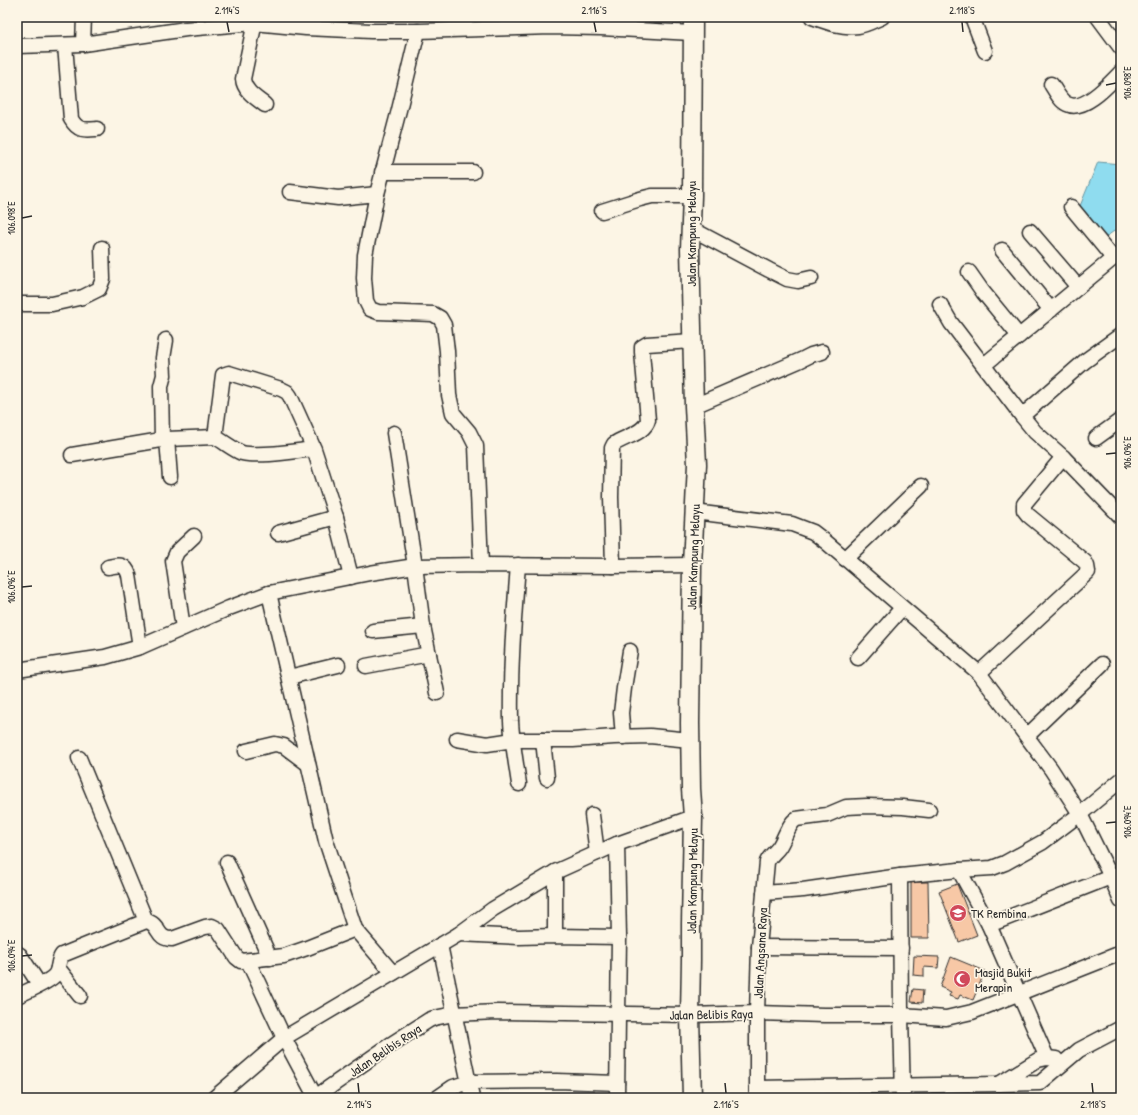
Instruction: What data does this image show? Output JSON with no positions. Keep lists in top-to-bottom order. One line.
{"streets":{"main road":["Jalan Kampung Melayu"],"street":["Jalan Angsana Raya","Jalan Belibis Raya"]},"crossings":[["Jalan Kampung Melayu","Jalan Belibis Raya"],["Jalan Angsana Raya","Jalan Belibis Raya"]],"places":{"school or university":["TK Pembina"],"mosque":["Masjid Bukit Merapin"]},"coordinates":["2.114°S","2.116°S","2.118°S","106.098°E","106.096°E","106.094°E"]}
